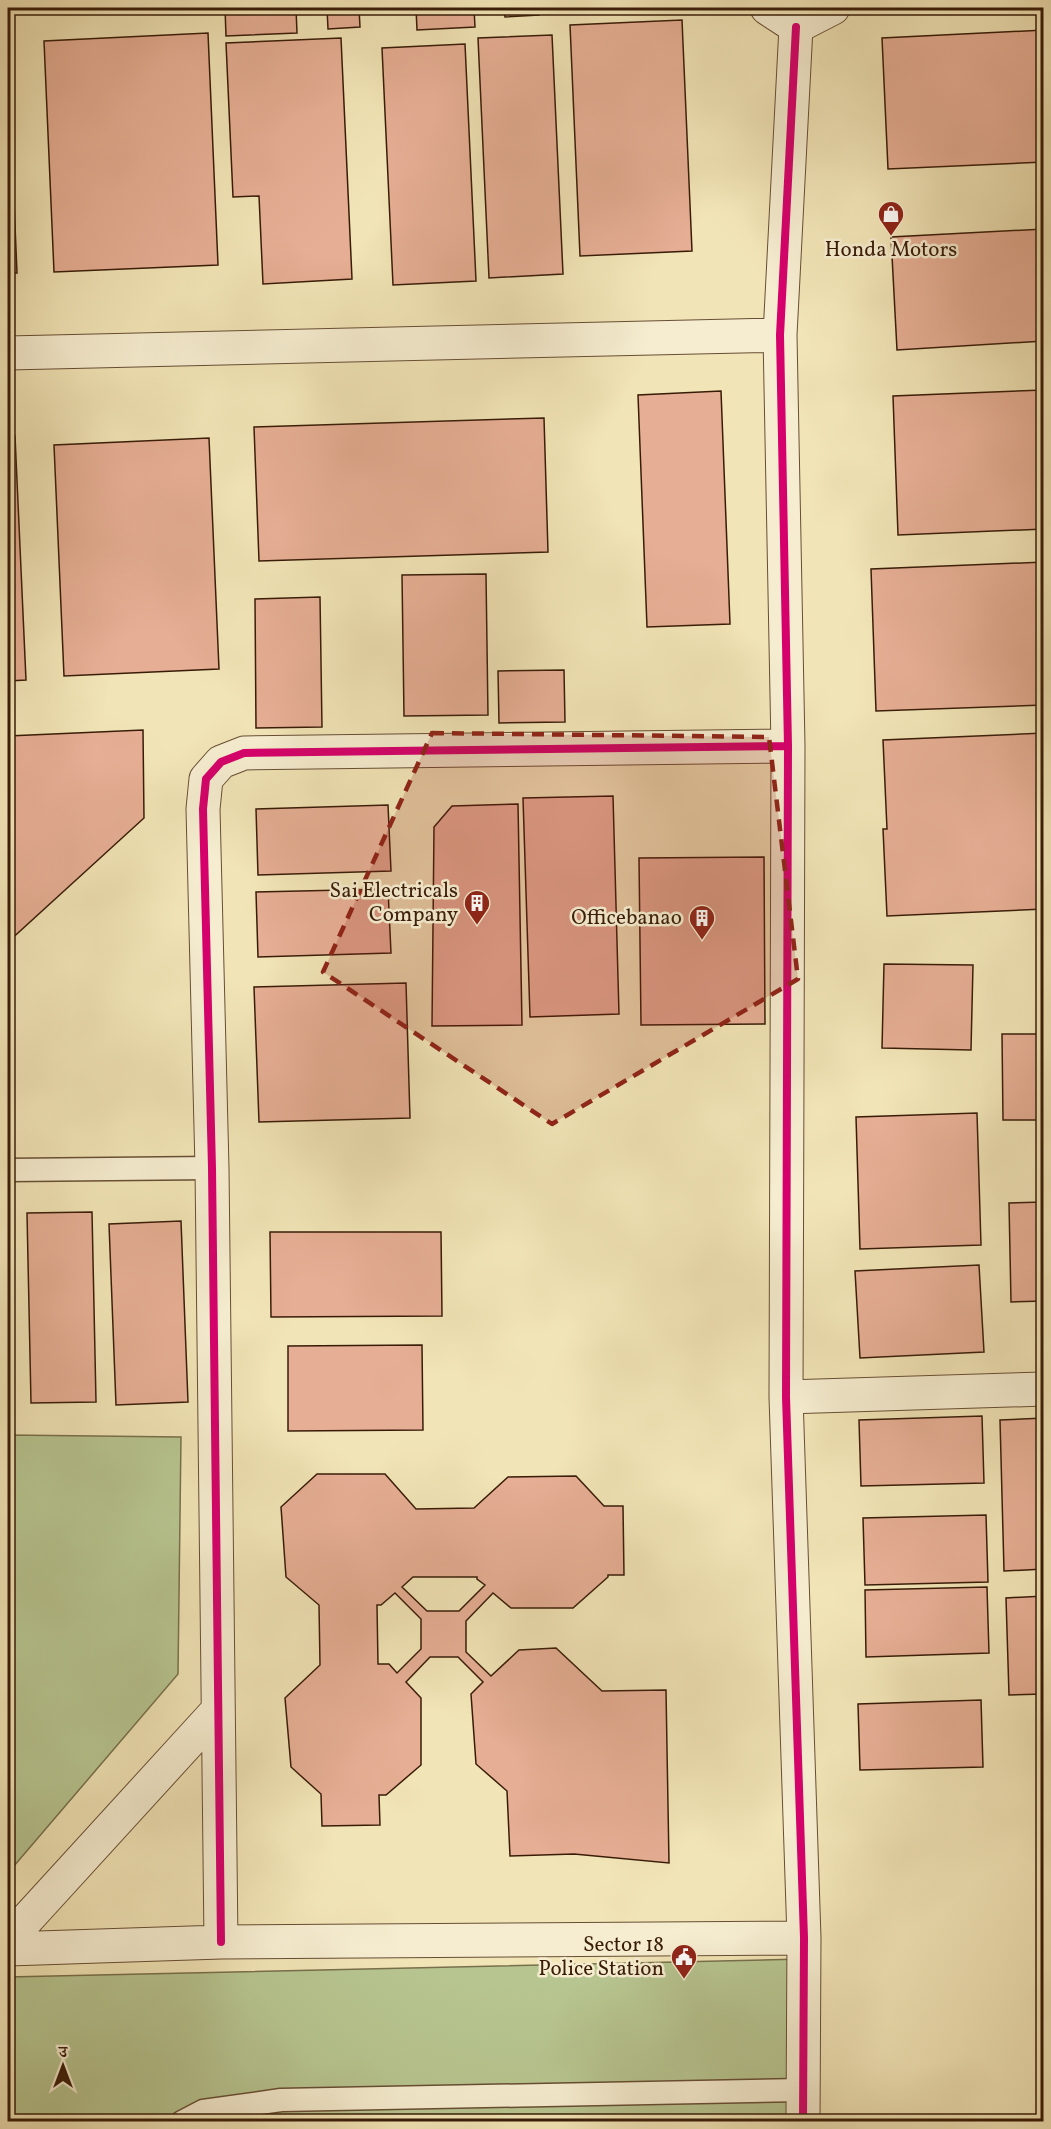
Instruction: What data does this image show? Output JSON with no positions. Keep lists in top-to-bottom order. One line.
{"places":{"shop":["Honda Motors"],"building":["Sai Electricals Company","Officebanao"],"public building":["Sector 18 Police Station"]},"north":"top"}
